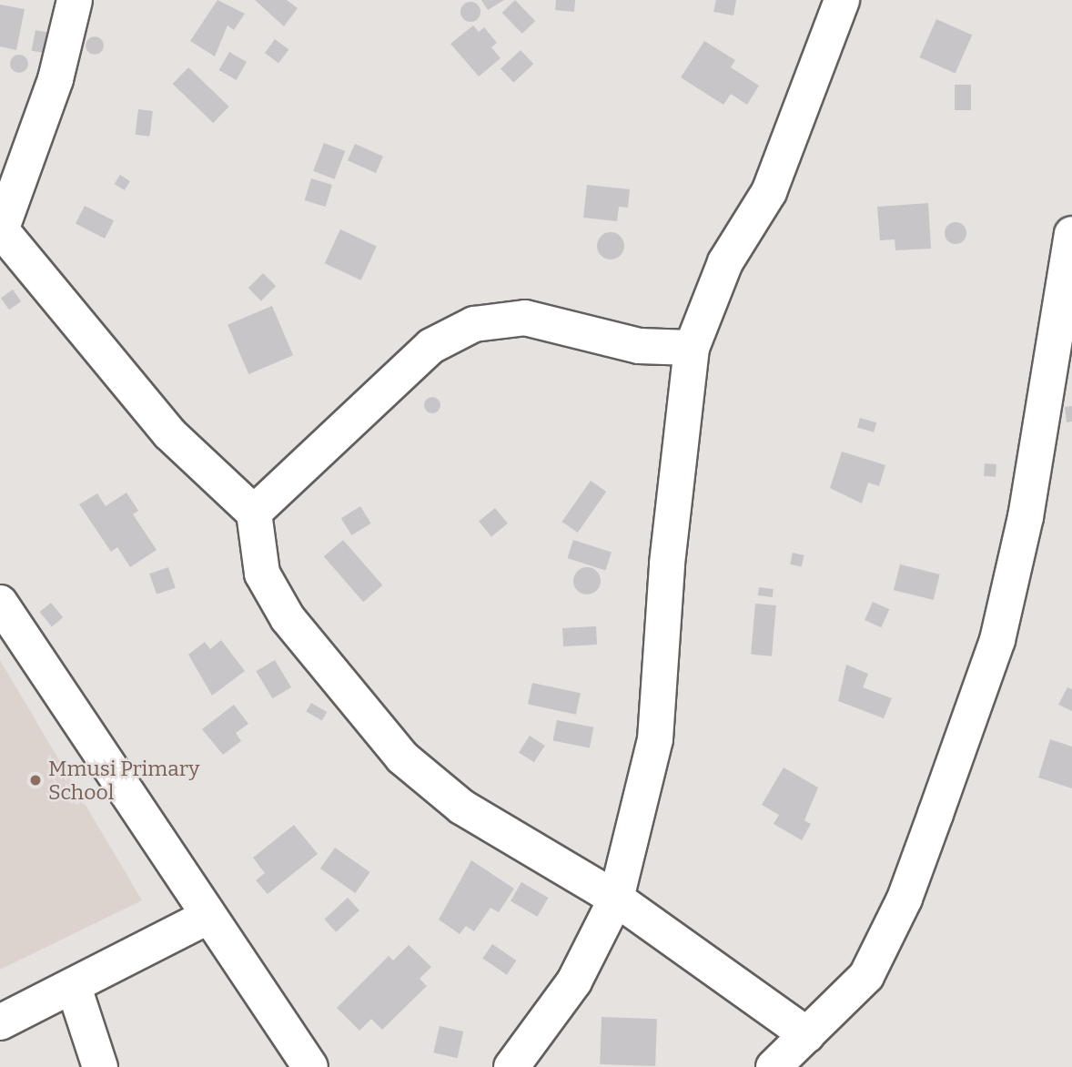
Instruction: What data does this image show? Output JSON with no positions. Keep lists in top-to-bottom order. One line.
{"places":["Mmusi Primary School"]}
